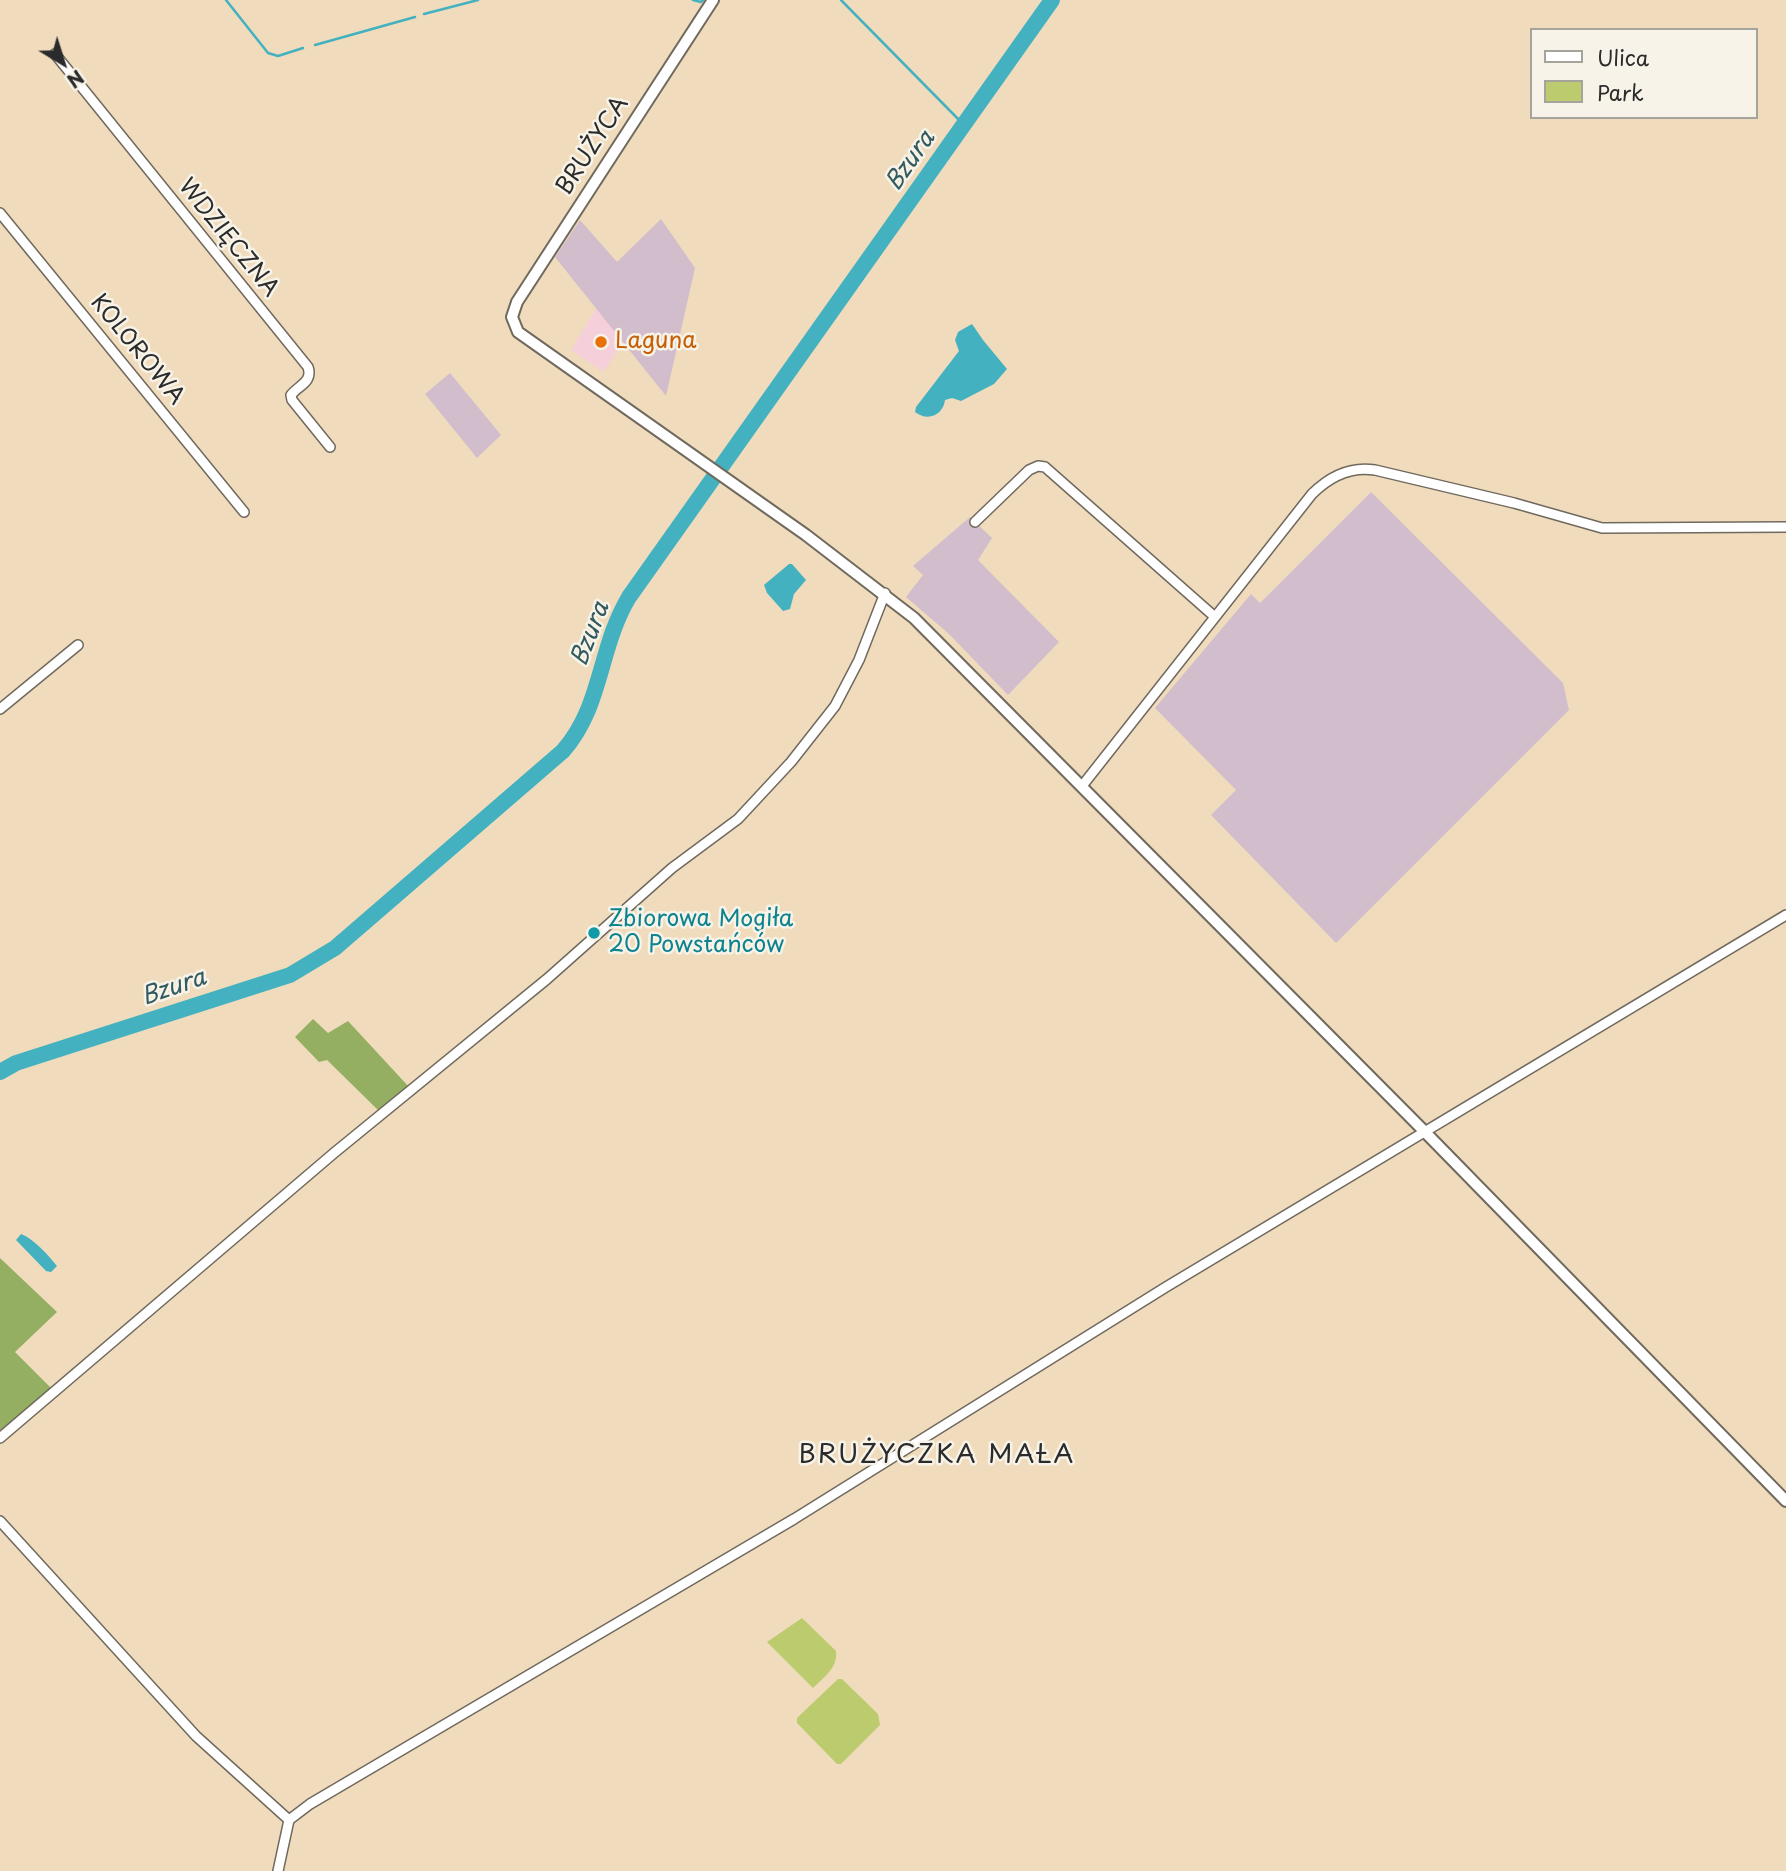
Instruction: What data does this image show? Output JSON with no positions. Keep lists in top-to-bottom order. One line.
{"streets":{"street":["BRUŻYCA","WDZIĘCZNA","KOLOROWA"]},"districts":["BRUŻYCZKA MAŁA"],"water":["Bzura"],"places":["Laguna","Zbiorowa Mogiła 20 Powstańców"],"legend":["Ulica","Park"],"north":"bottom right"}
